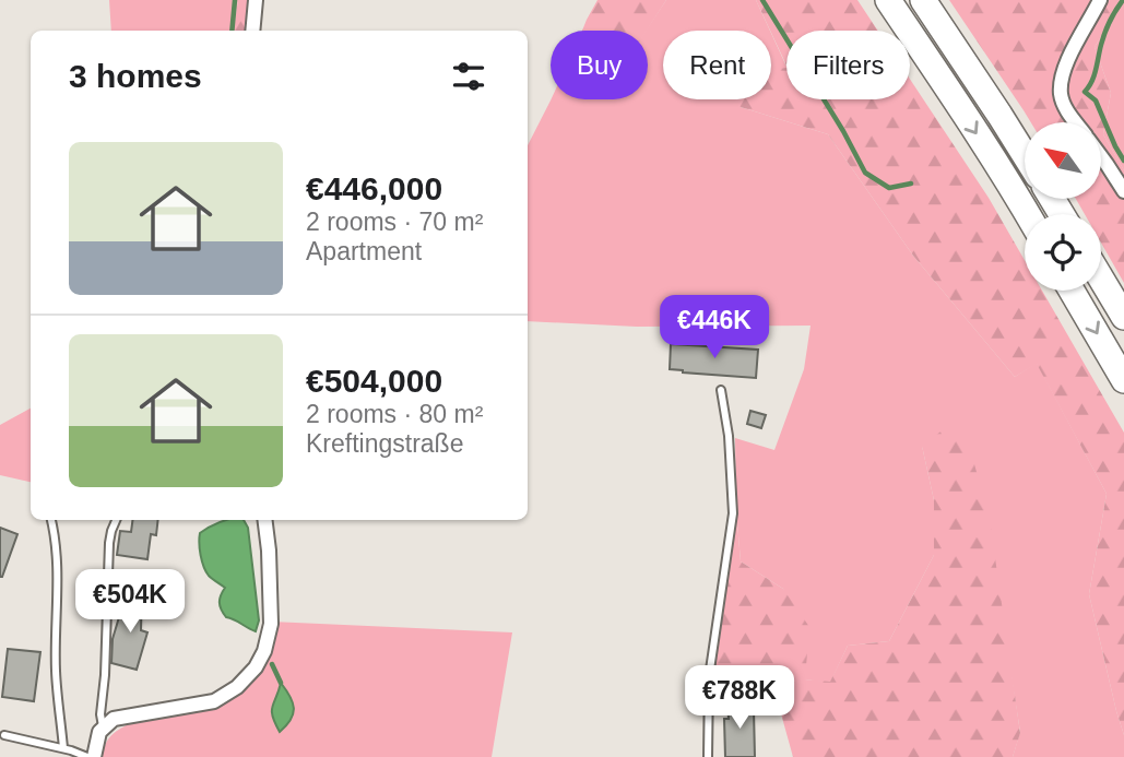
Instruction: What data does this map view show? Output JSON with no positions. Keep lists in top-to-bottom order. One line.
{"north":"top left","page":{"chip":["Buy","Rent","Filters"],"heading":"3 homes","list":[{"name":"€446,000","note":"2 rooms · 70 m² · Apartment"},{"name":"€504,000","note":"2 rooms · 80 m² · Kreftingstraße"}],"price":["€446K","€504K","€788K"]}}
